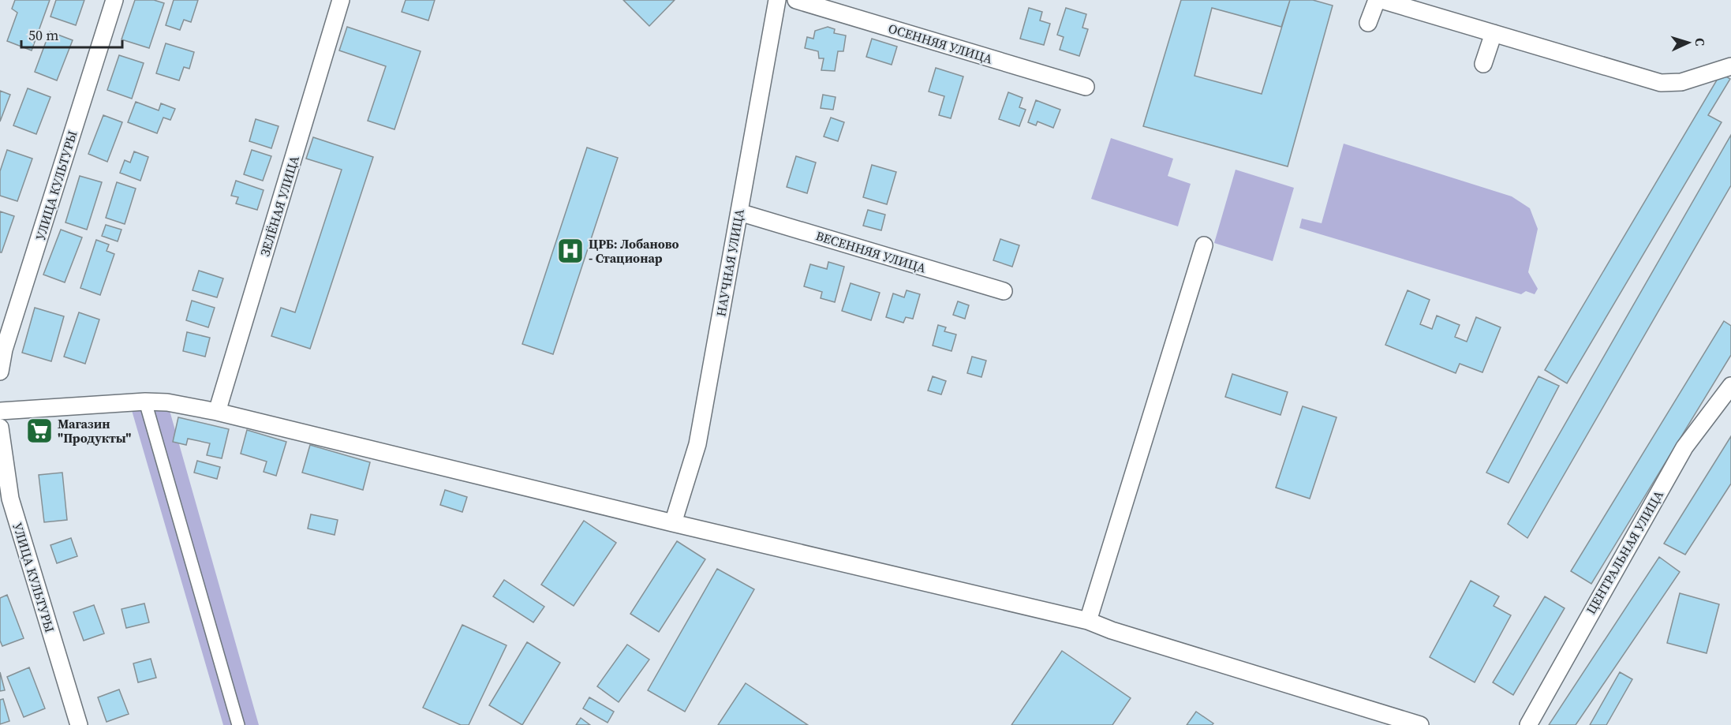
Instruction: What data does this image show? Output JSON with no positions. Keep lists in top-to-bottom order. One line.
{"streets":{"street":["ОСЕННЯЯ УЛИЦА","УЛИЦА КУЛЬТУРЫ","ЗЕЛЁНАЯ УЛИЦА","ВЕСЕННЯЯ УЛИЦА","НАУЧНАЯ УЛИЦА","ЦЕНТРАЛЬНАЯ УЛИЦА"]},"crossings":[["ВЕСЕННЯЯ УЛИЦА","НАУЧНАЯ УЛИЦА"]],"places":{"hospital":["ЦРБ: Лобаново - Стационар"],"supermarket":["Магазин \"Продукты\""]},"scale_bar":"50 m","north":"right"}
